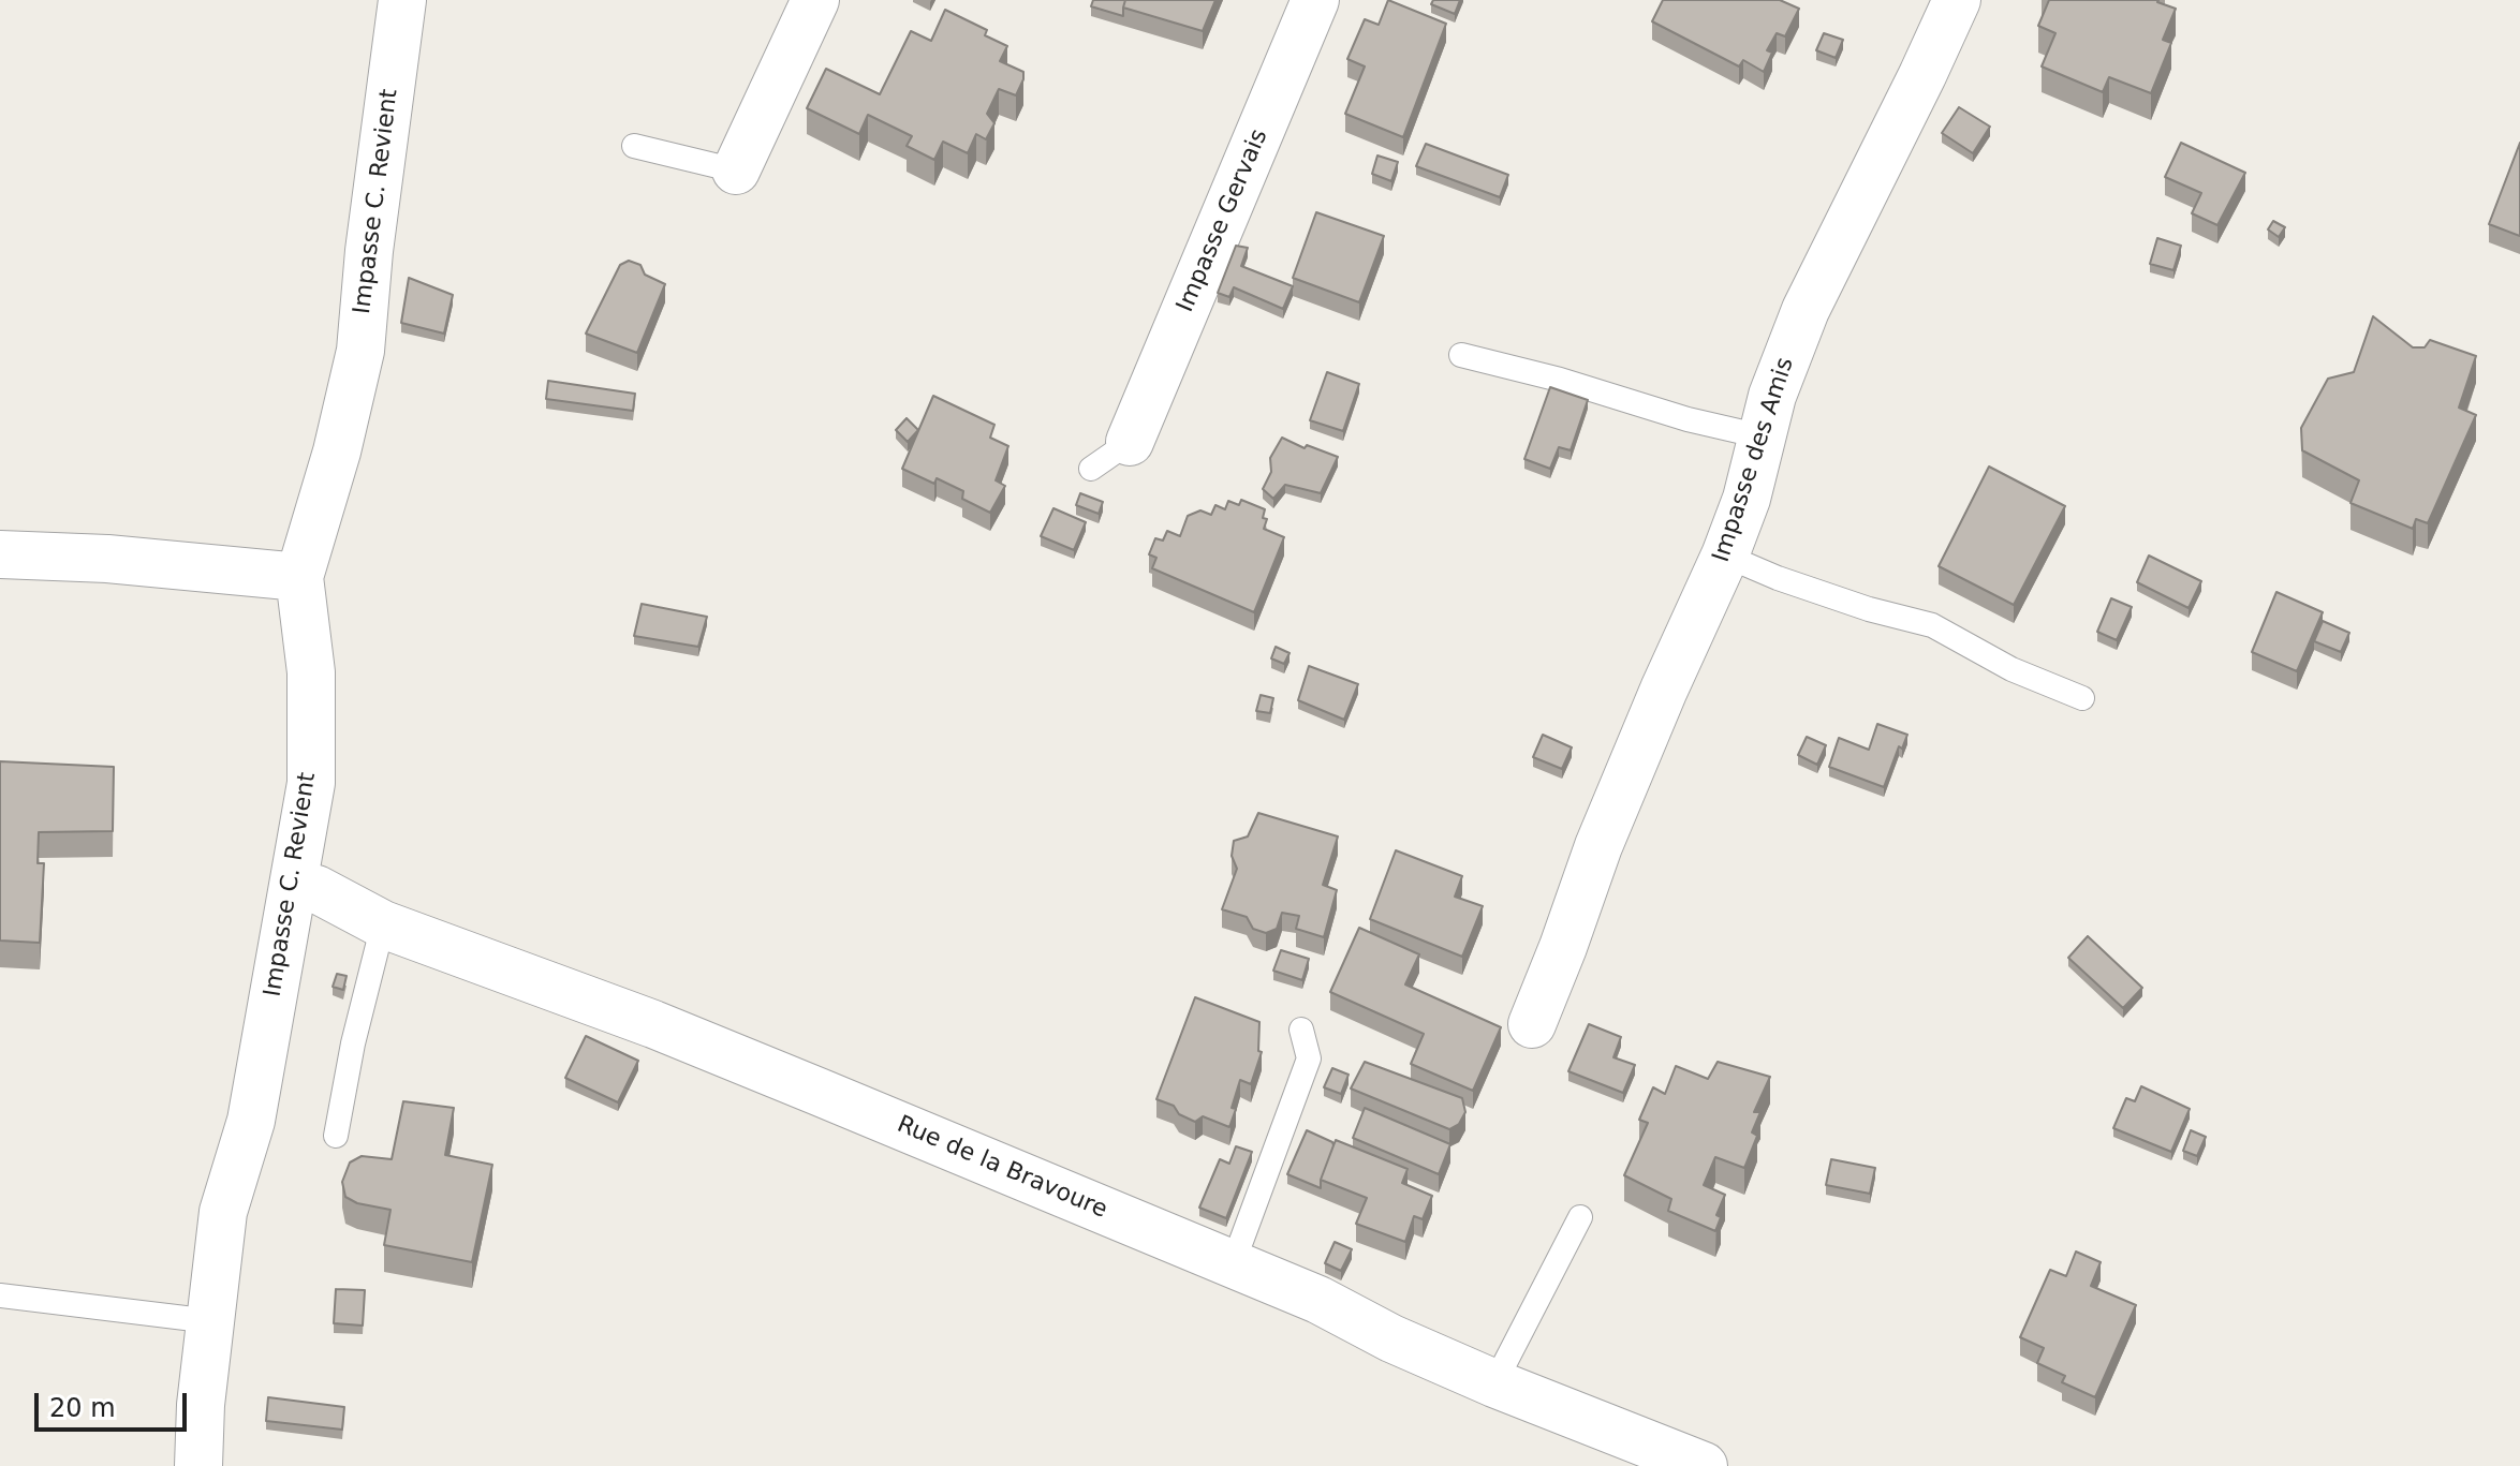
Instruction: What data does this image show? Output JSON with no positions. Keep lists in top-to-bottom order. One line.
{"streets":{"street":["Impasse C. Revient","Impasse Gervais","Impasse des Amis","Rue de la Bravoure"]},"crossings":[["Impasse C. Revient","Rue de la Bravoure"]],"scale_bar":"20 m"}
